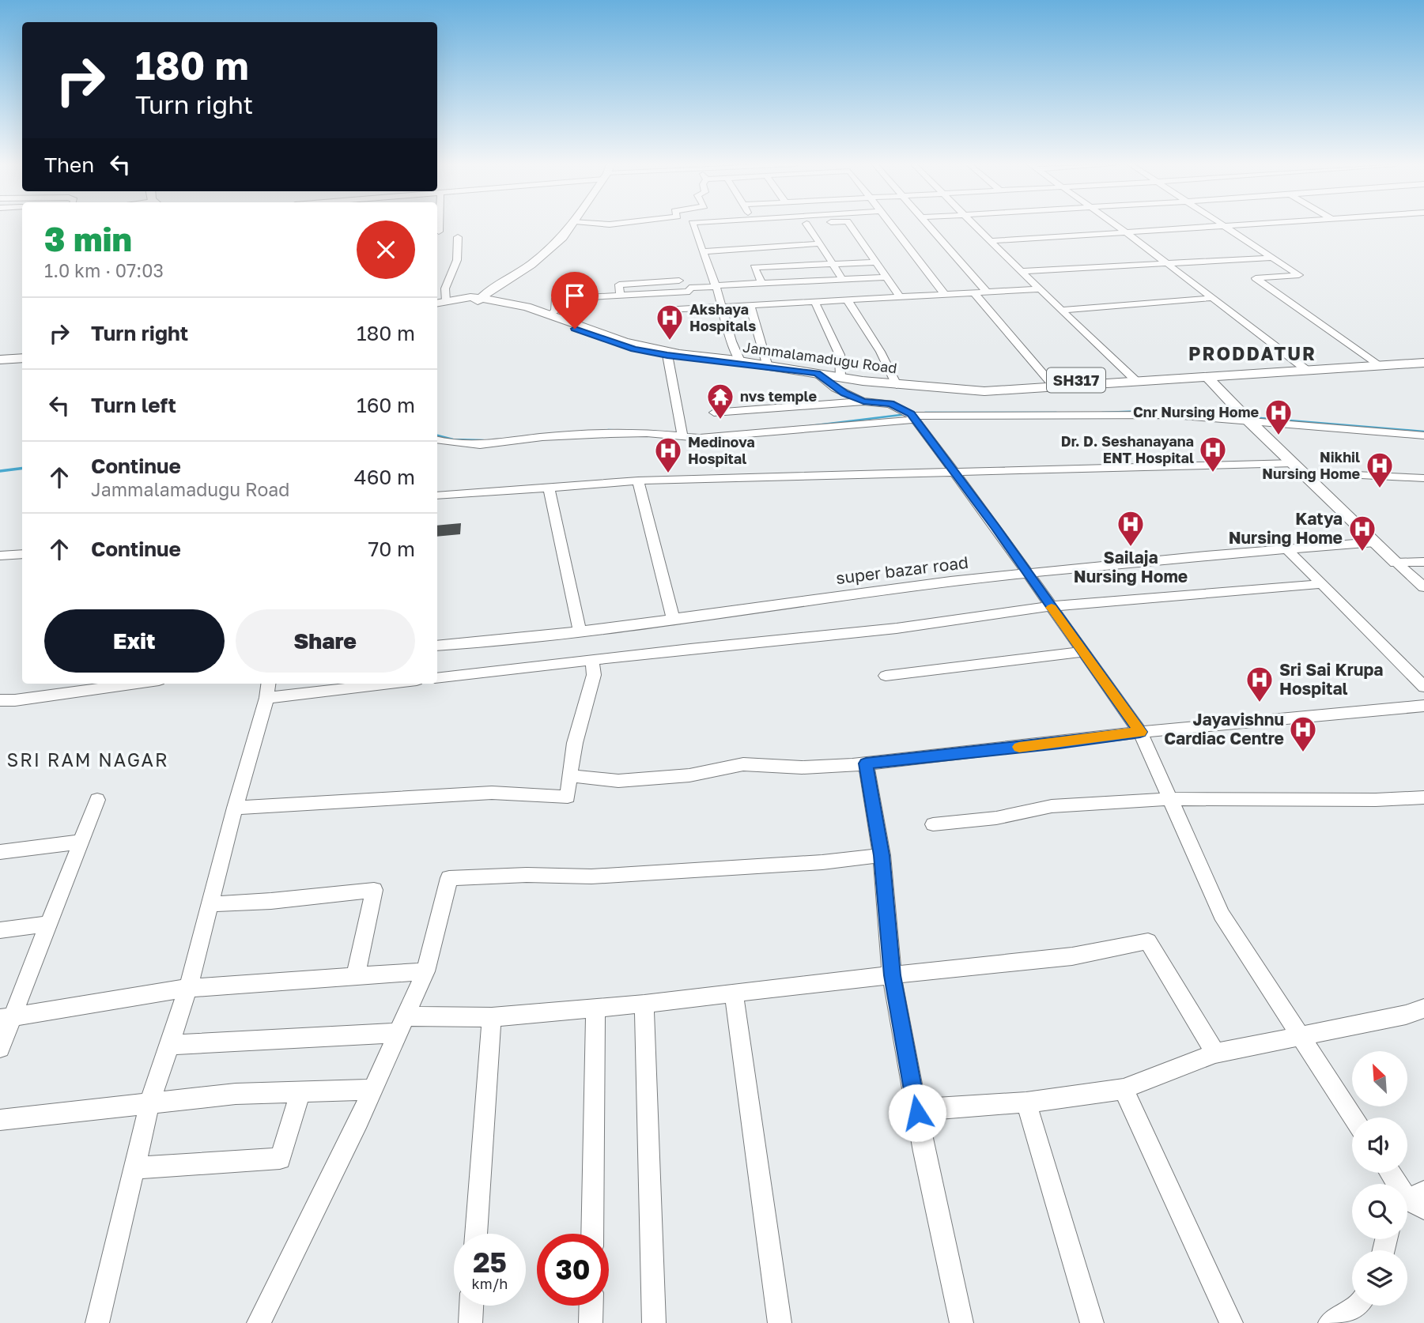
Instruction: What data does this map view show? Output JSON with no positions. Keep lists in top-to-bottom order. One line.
{"streets":{"main road":["Jammalamadugu Road","SH317"],"street":["super bazar road"]},"crossings":[["Jammalamadugu Road","SH317"]],"districts":["PRODDATUR","SRI RAM NAGAR"],"places":{"hospital":["Akshaya Hospitals","Cnr Nursing Home","Dr. D. Seshanayana ENT Hospital","Medinova Hospital","Nikhil Nursing Home","Sailaja Nursing Home","Katya Nursing Home","Sri Sai Krupa Hospital","Jayavishnu Cardiac Centre"],"temple":["nvs temple"]},"north":"top left","page":{"turn":["180 m","Turn right"],"then":"Then","heading":["3 min","1.0 km · 07:03"],"list":[{"name":"Turn right","value":"180 m"},{"name":"Turn left","value":"160 m"},{"name":"Continue","note":"Jammalamadugu Road","value":"460 m"},{"name":"Continue","value":"70 m"}],"buttons":["Exit","Share"],"speed":"25 km/h","limit":"30"}}
